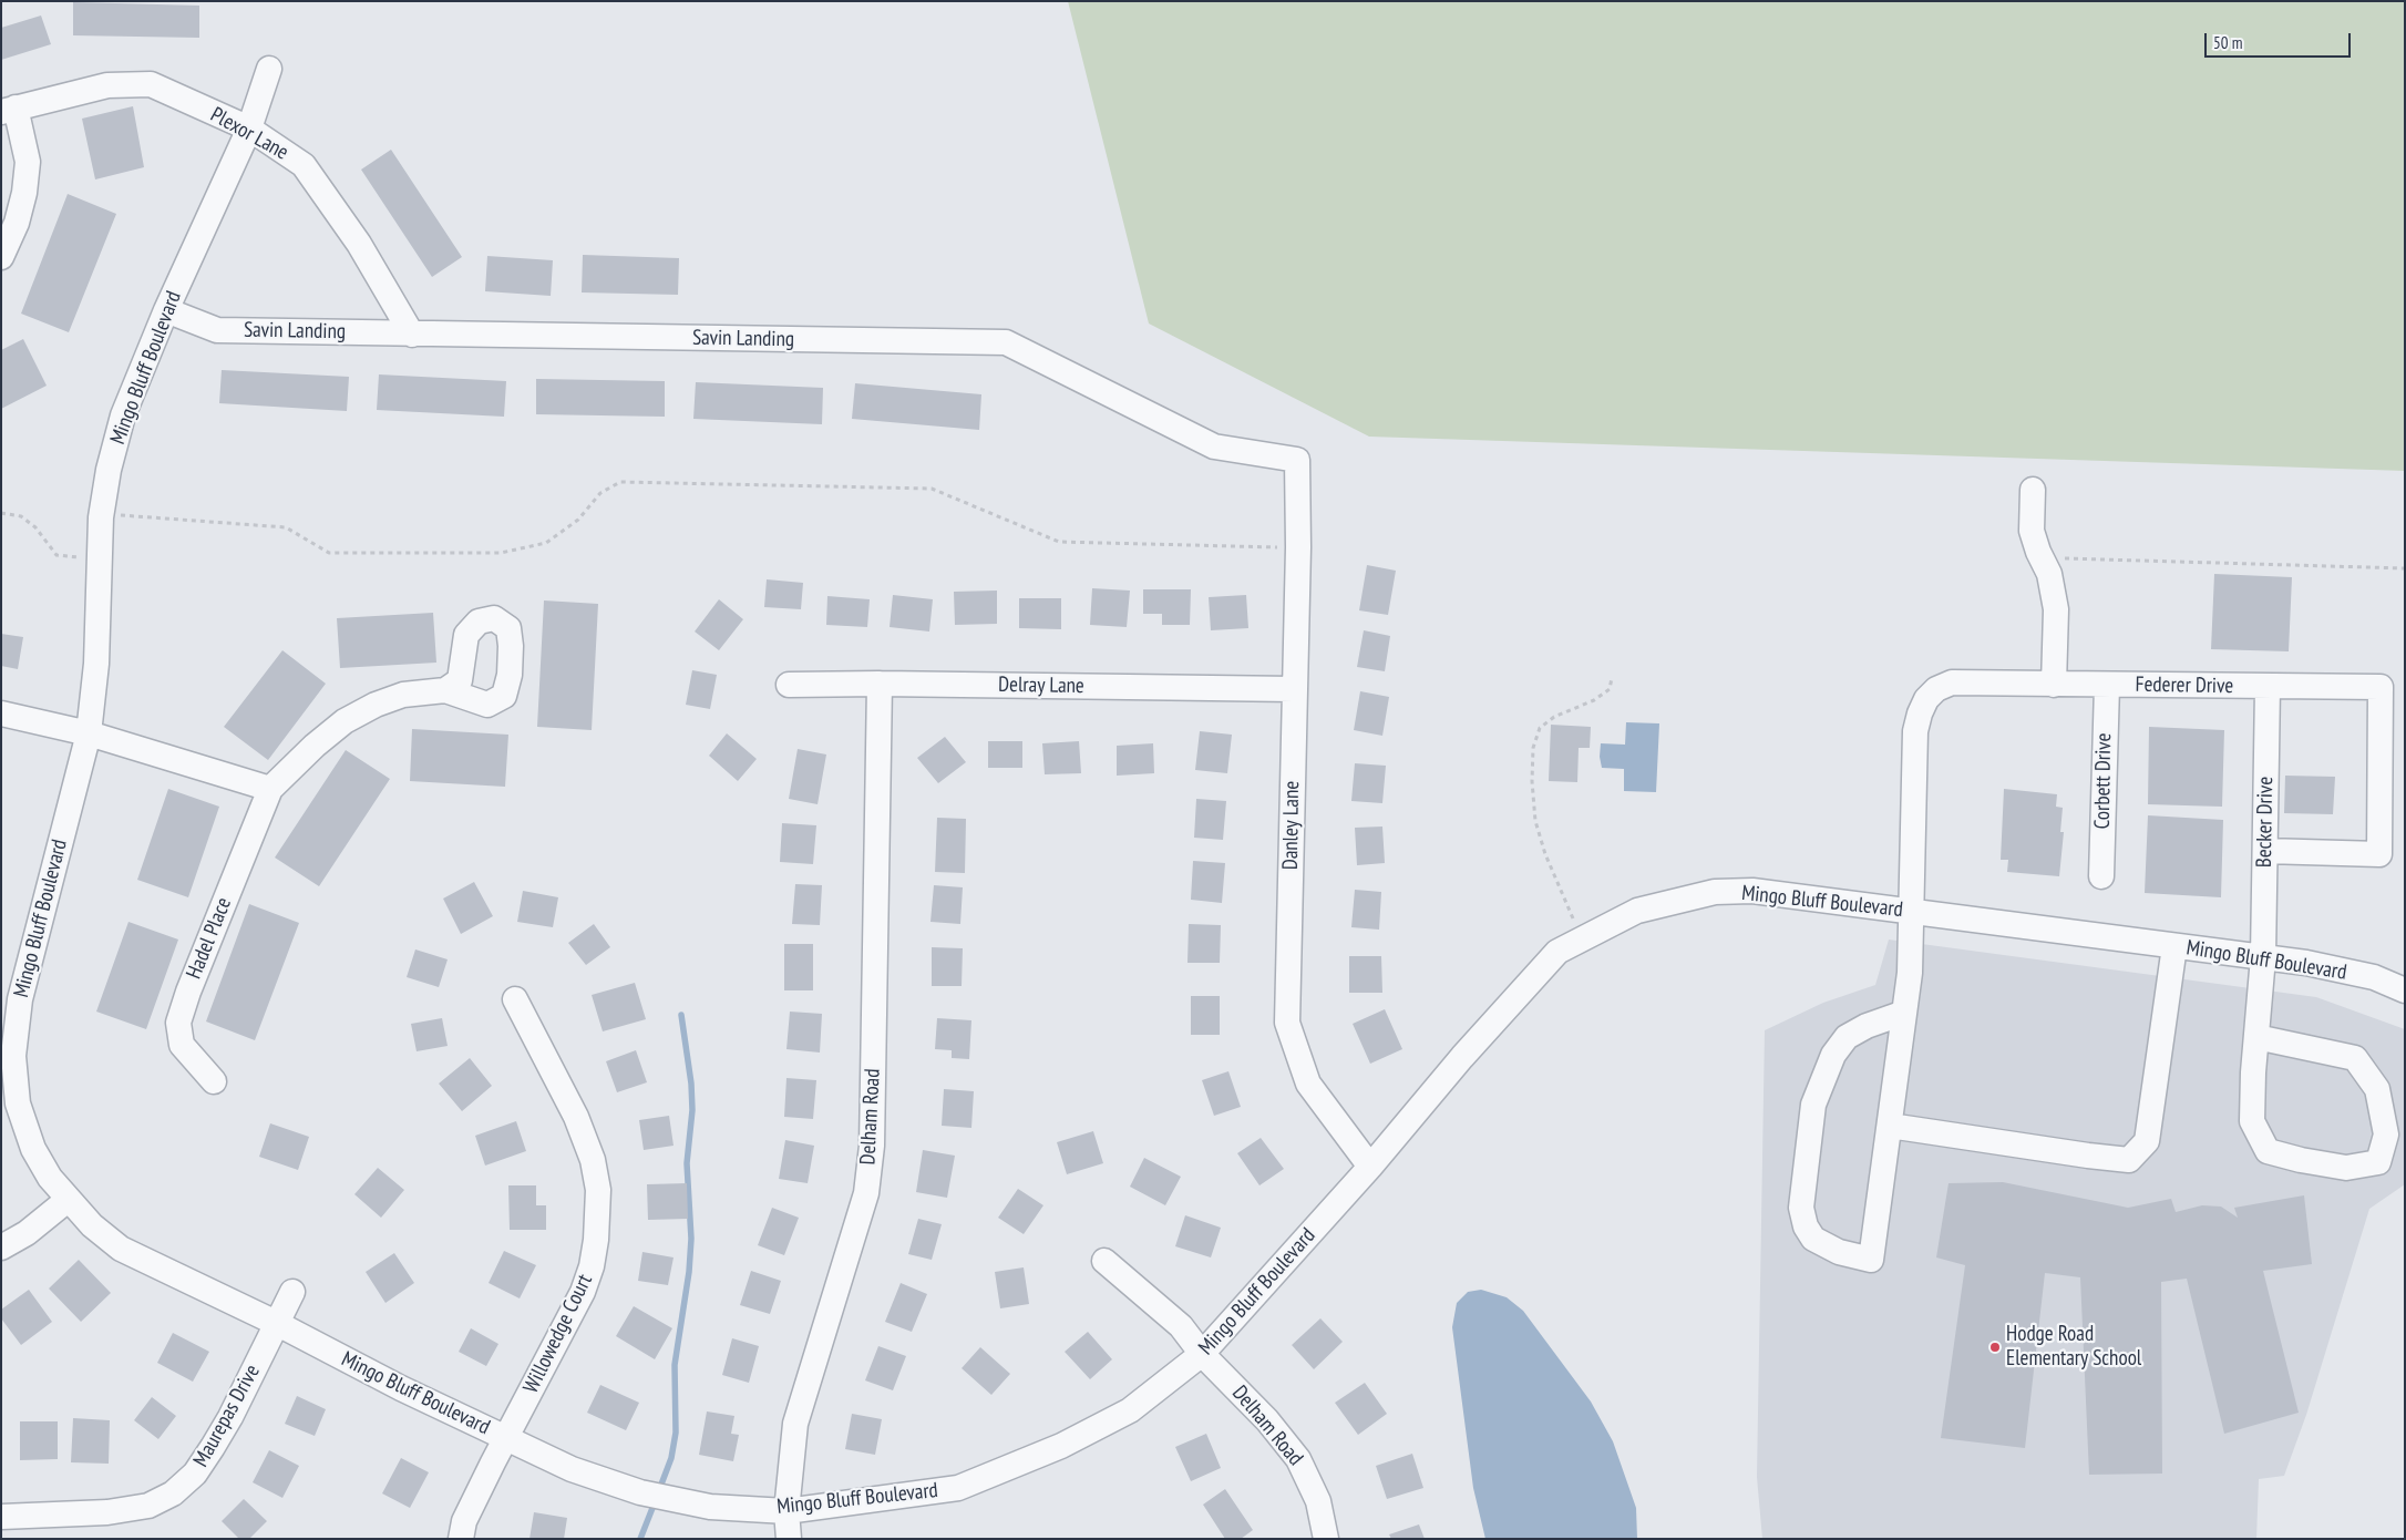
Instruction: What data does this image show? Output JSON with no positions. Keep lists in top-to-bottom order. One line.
{"streets":{"street":["Plexor Lane","Savin Landing","Mingo Bluff Boulevard","Delray Lane","Federer Drive","Corbett Drive","Becker Drive","Danley Lane","Hadel Place","Delham Road","Willowedge Court","Maurepas Drive"]},"crossings":[["Plexor Lane","Savin Landing"],["Plexor Lane","Mingo Bluff Boulevard"],["Savin Landing","Mingo Bluff Boulevard"],["Savin Landing","Danley Lane"],["Mingo Bluff Boulevard","Federer Drive"],["Mingo Bluff Boulevard","Becker Drive"],["Mingo Bluff Boulevard","Danley Lane"],["Mingo Bluff Boulevard","Delham Road"],["Mingo Bluff Boulevard","Willowedge Court"],["Mingo Bluff Boulevard","Maurepas Drive"],["Delray Lane","Danley Lane"],["Delray Lane","Delham Road"],["Federer Drive","Corbett Drive"],["Federer Drive","Becker Drive"]],"places":["Hodge Road Elementary School"],"scale_bar":"50 m"}
